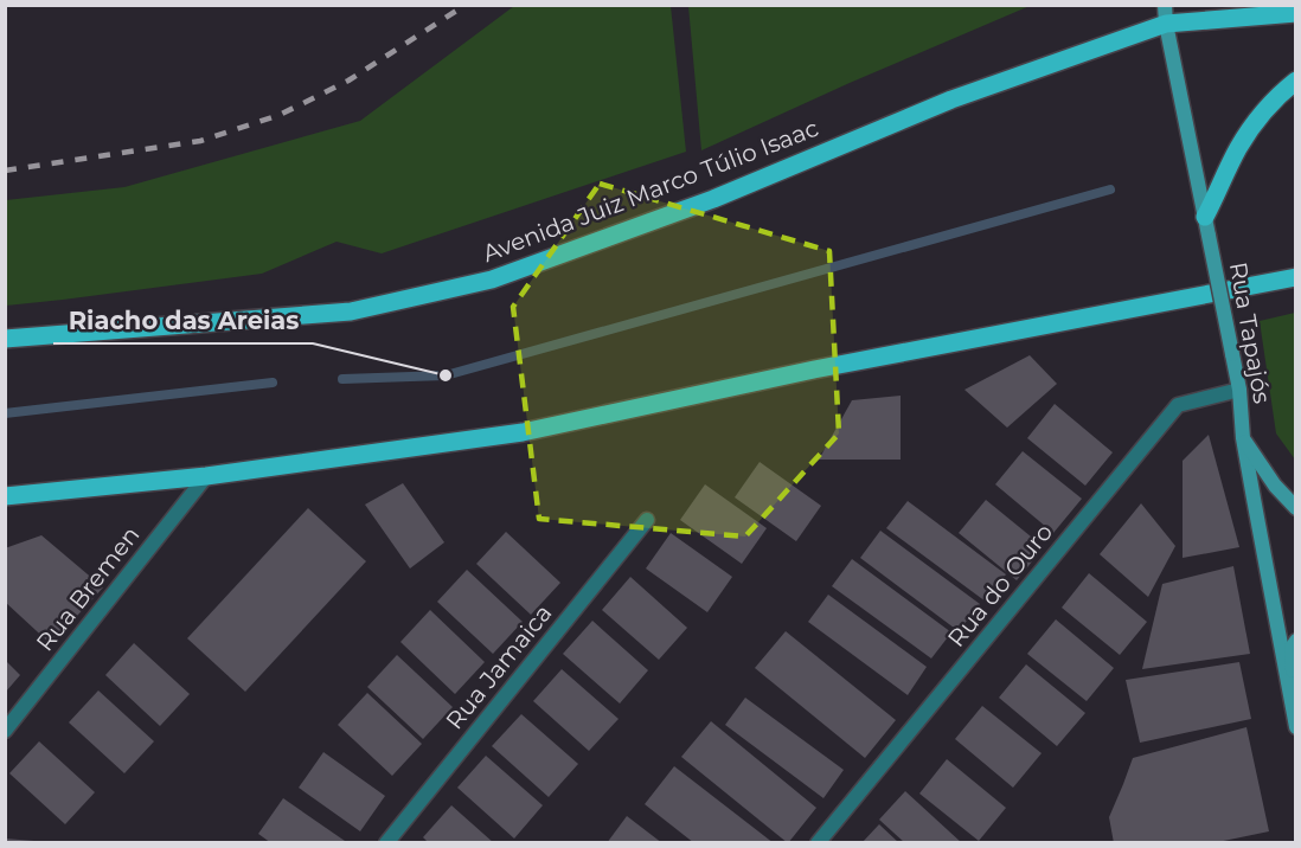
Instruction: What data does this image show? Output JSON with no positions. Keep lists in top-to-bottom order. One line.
{"streets":{"main road":["Avenida Juiz Marco Túlio Isaac","Rua Tapajós"],"street":["Rua do Ouro","Rua Bremen","Rua Jamaica"]},"crossings":[["Avenida Juiz Marco Túlio Isaac","Rua Tapajós"],["Rua Tapajós","Rua do Ouro"]],"places":["Riacho das Areias"]}
